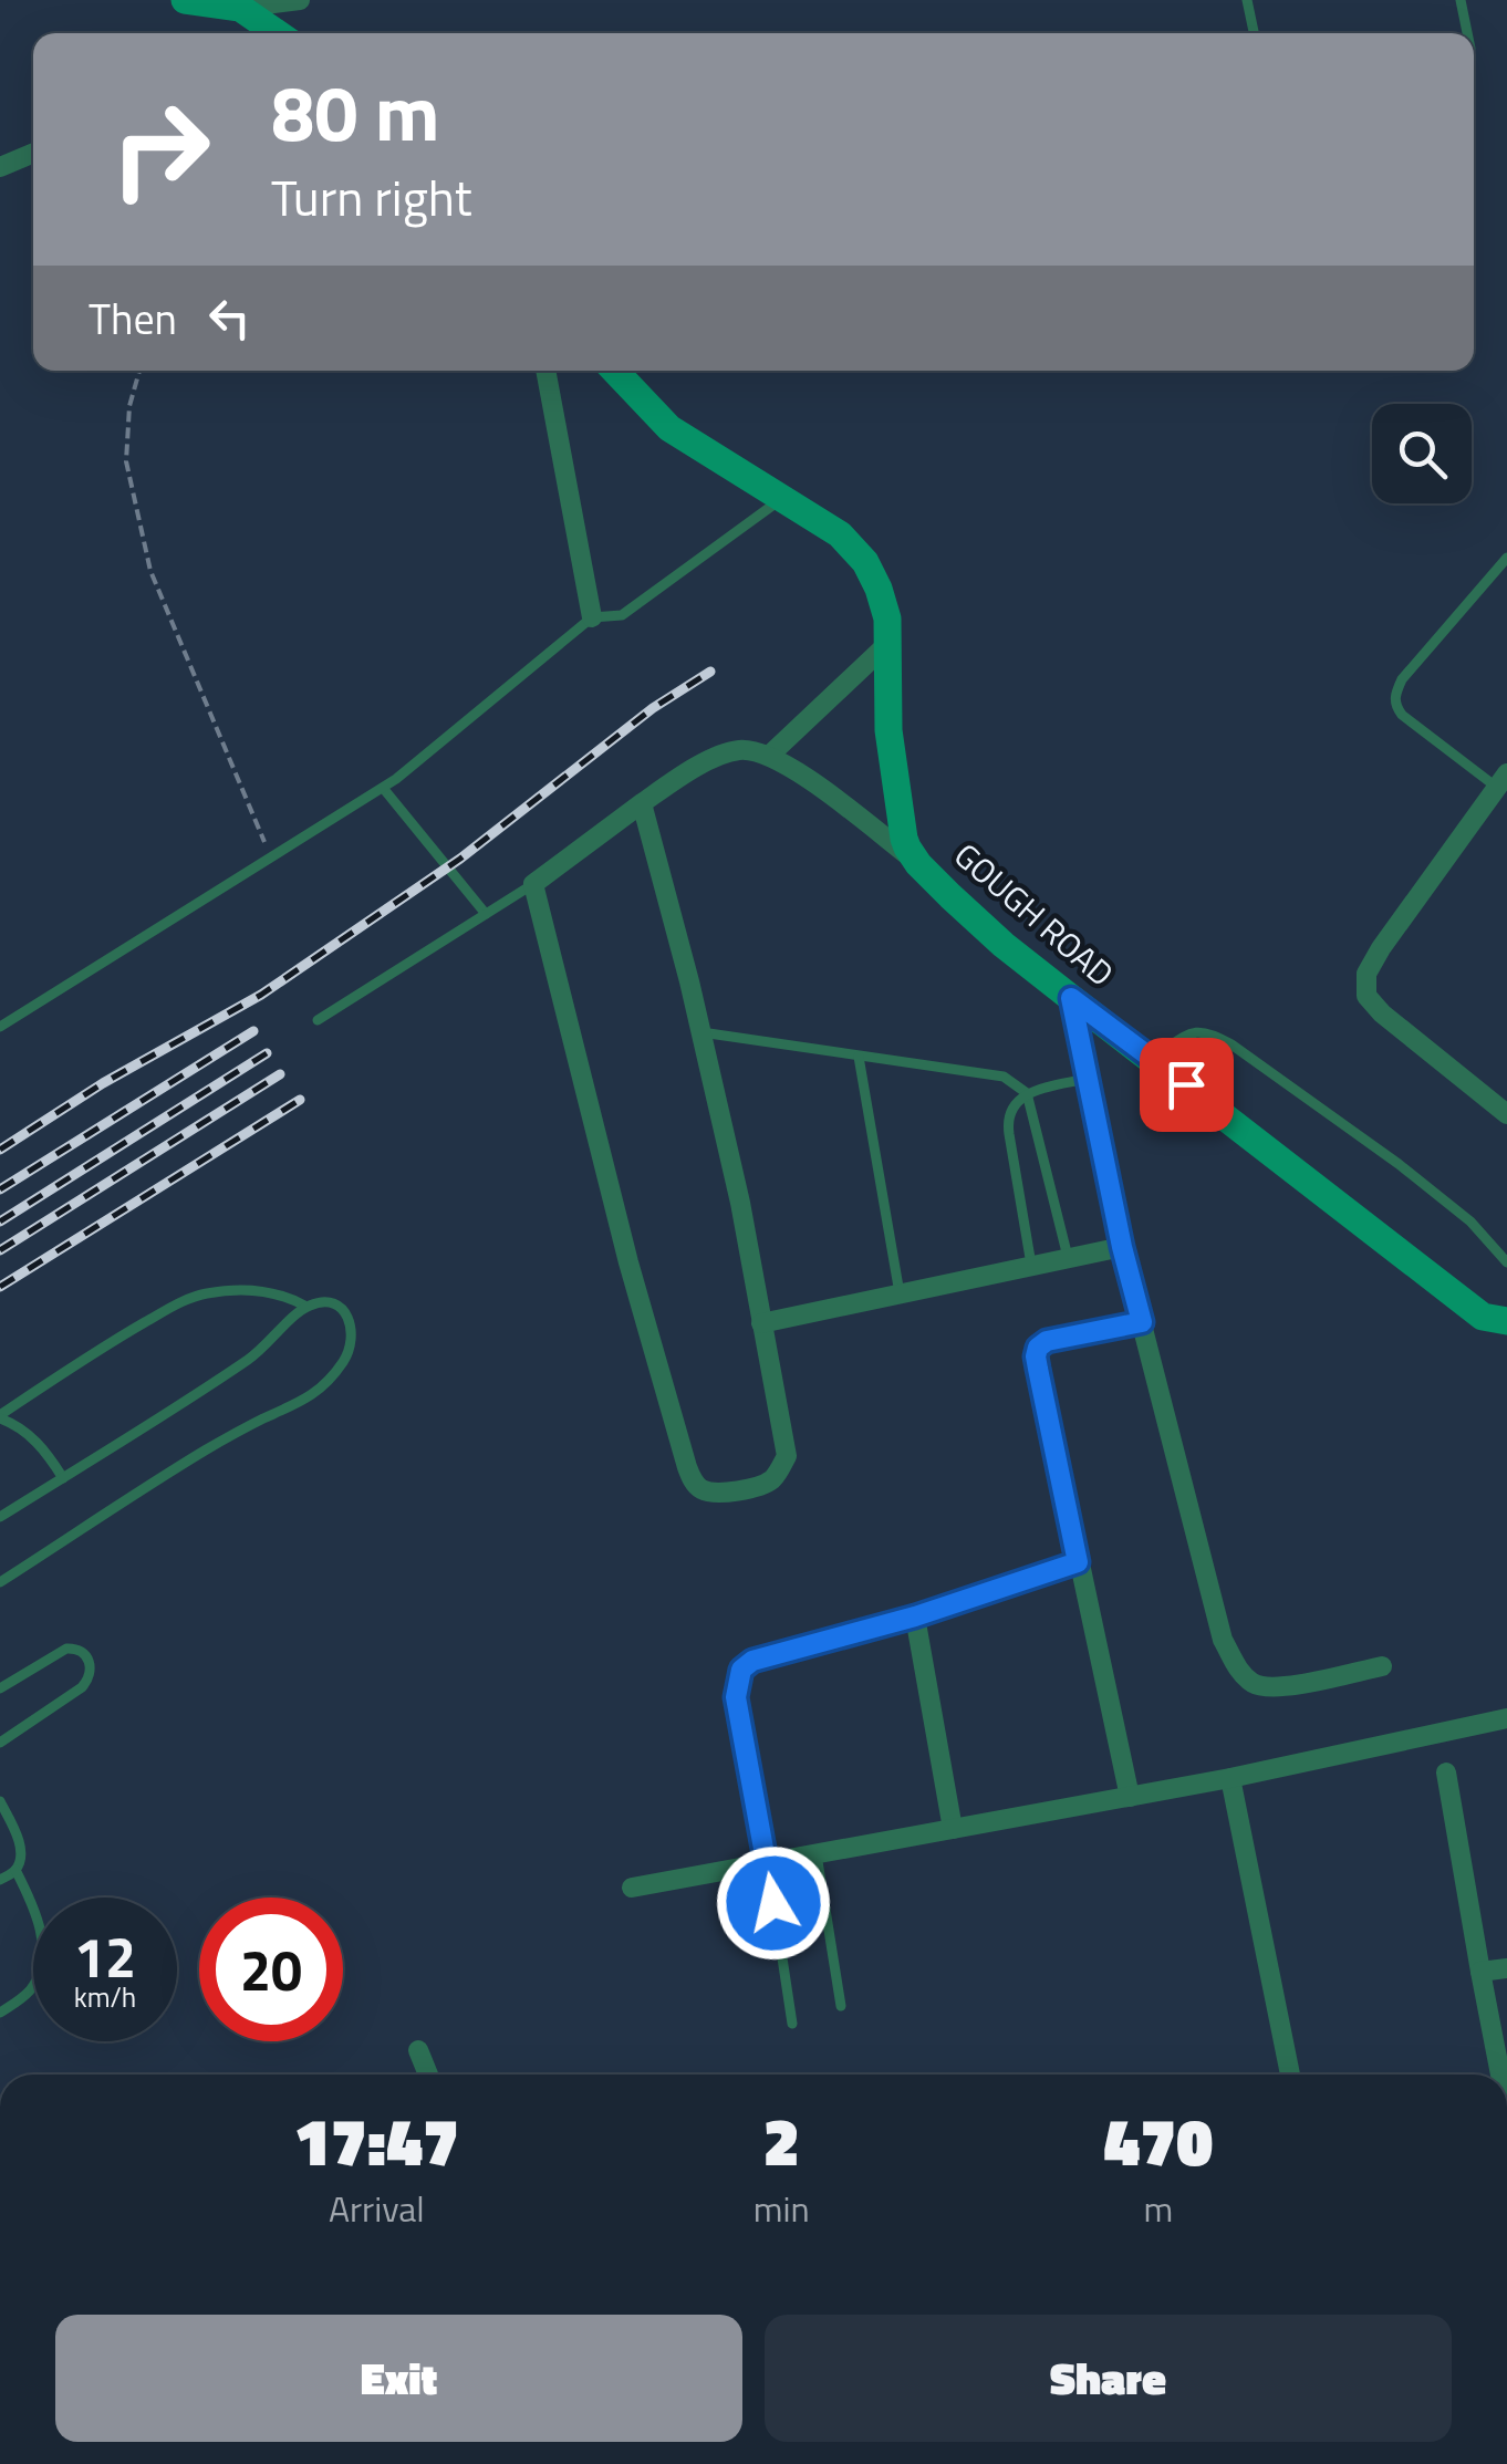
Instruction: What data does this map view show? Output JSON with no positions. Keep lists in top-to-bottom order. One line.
{"streets":{"street":["GOUGH ROAD"]},"page":{"turn":["80 m","Turn right"],"then":"Then","speed":"12 km/h","limit":"20","eta":["17:47","Arrival","2","min","470","m"],"buttons":["Exit","Share"]}}
